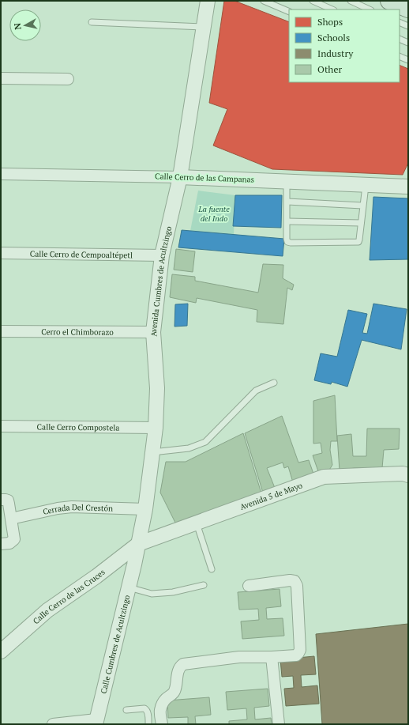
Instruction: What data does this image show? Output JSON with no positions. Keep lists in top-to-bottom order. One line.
{"streets":{"street":["Calle Cerro de las Campanas","Calle Cerro de Cempoaltépetl","Avenida Cumbres de Acultzingo","Cerro el Chimborazo","Calle Cerro Compostela","Avenida 5 de Mayo","Cerrada Del Crestón","Calle Cerro de las Cruces","Calle Cumbres de Acultzingo"]},"crossings":[["Calle Cerro de las Campanas","Avenida Cumbres de Acultzingo"],["Calle Cerro de Cempoaltépetl","Avenida Cumbres de Acultzingo"],["Avenida Cumbres de Acultzingo","Cerro el Chimborazo"],["Avenida Cumbres de Acultzingo","Calle Cerro Compostela"],["Avenida Cumbres de Acultzingo","Avenida 5 de Mayo"],["Avenida Cumbres de Acultzingo","Cerrada Del Crestón"],["Avenida Cumbres de Acultzingo","Calle Cerro de las Cruces"],["Avenida Cumbres de Acultzingo","Calle Cumbres de Acultzingo"],["Avenida 5 de Mayo","Calle Cerro de las Cruces"]],"parks":["La fuente del Indo"],"legend":["Shops","Schools","Industry","Other"],"north":"left"}
